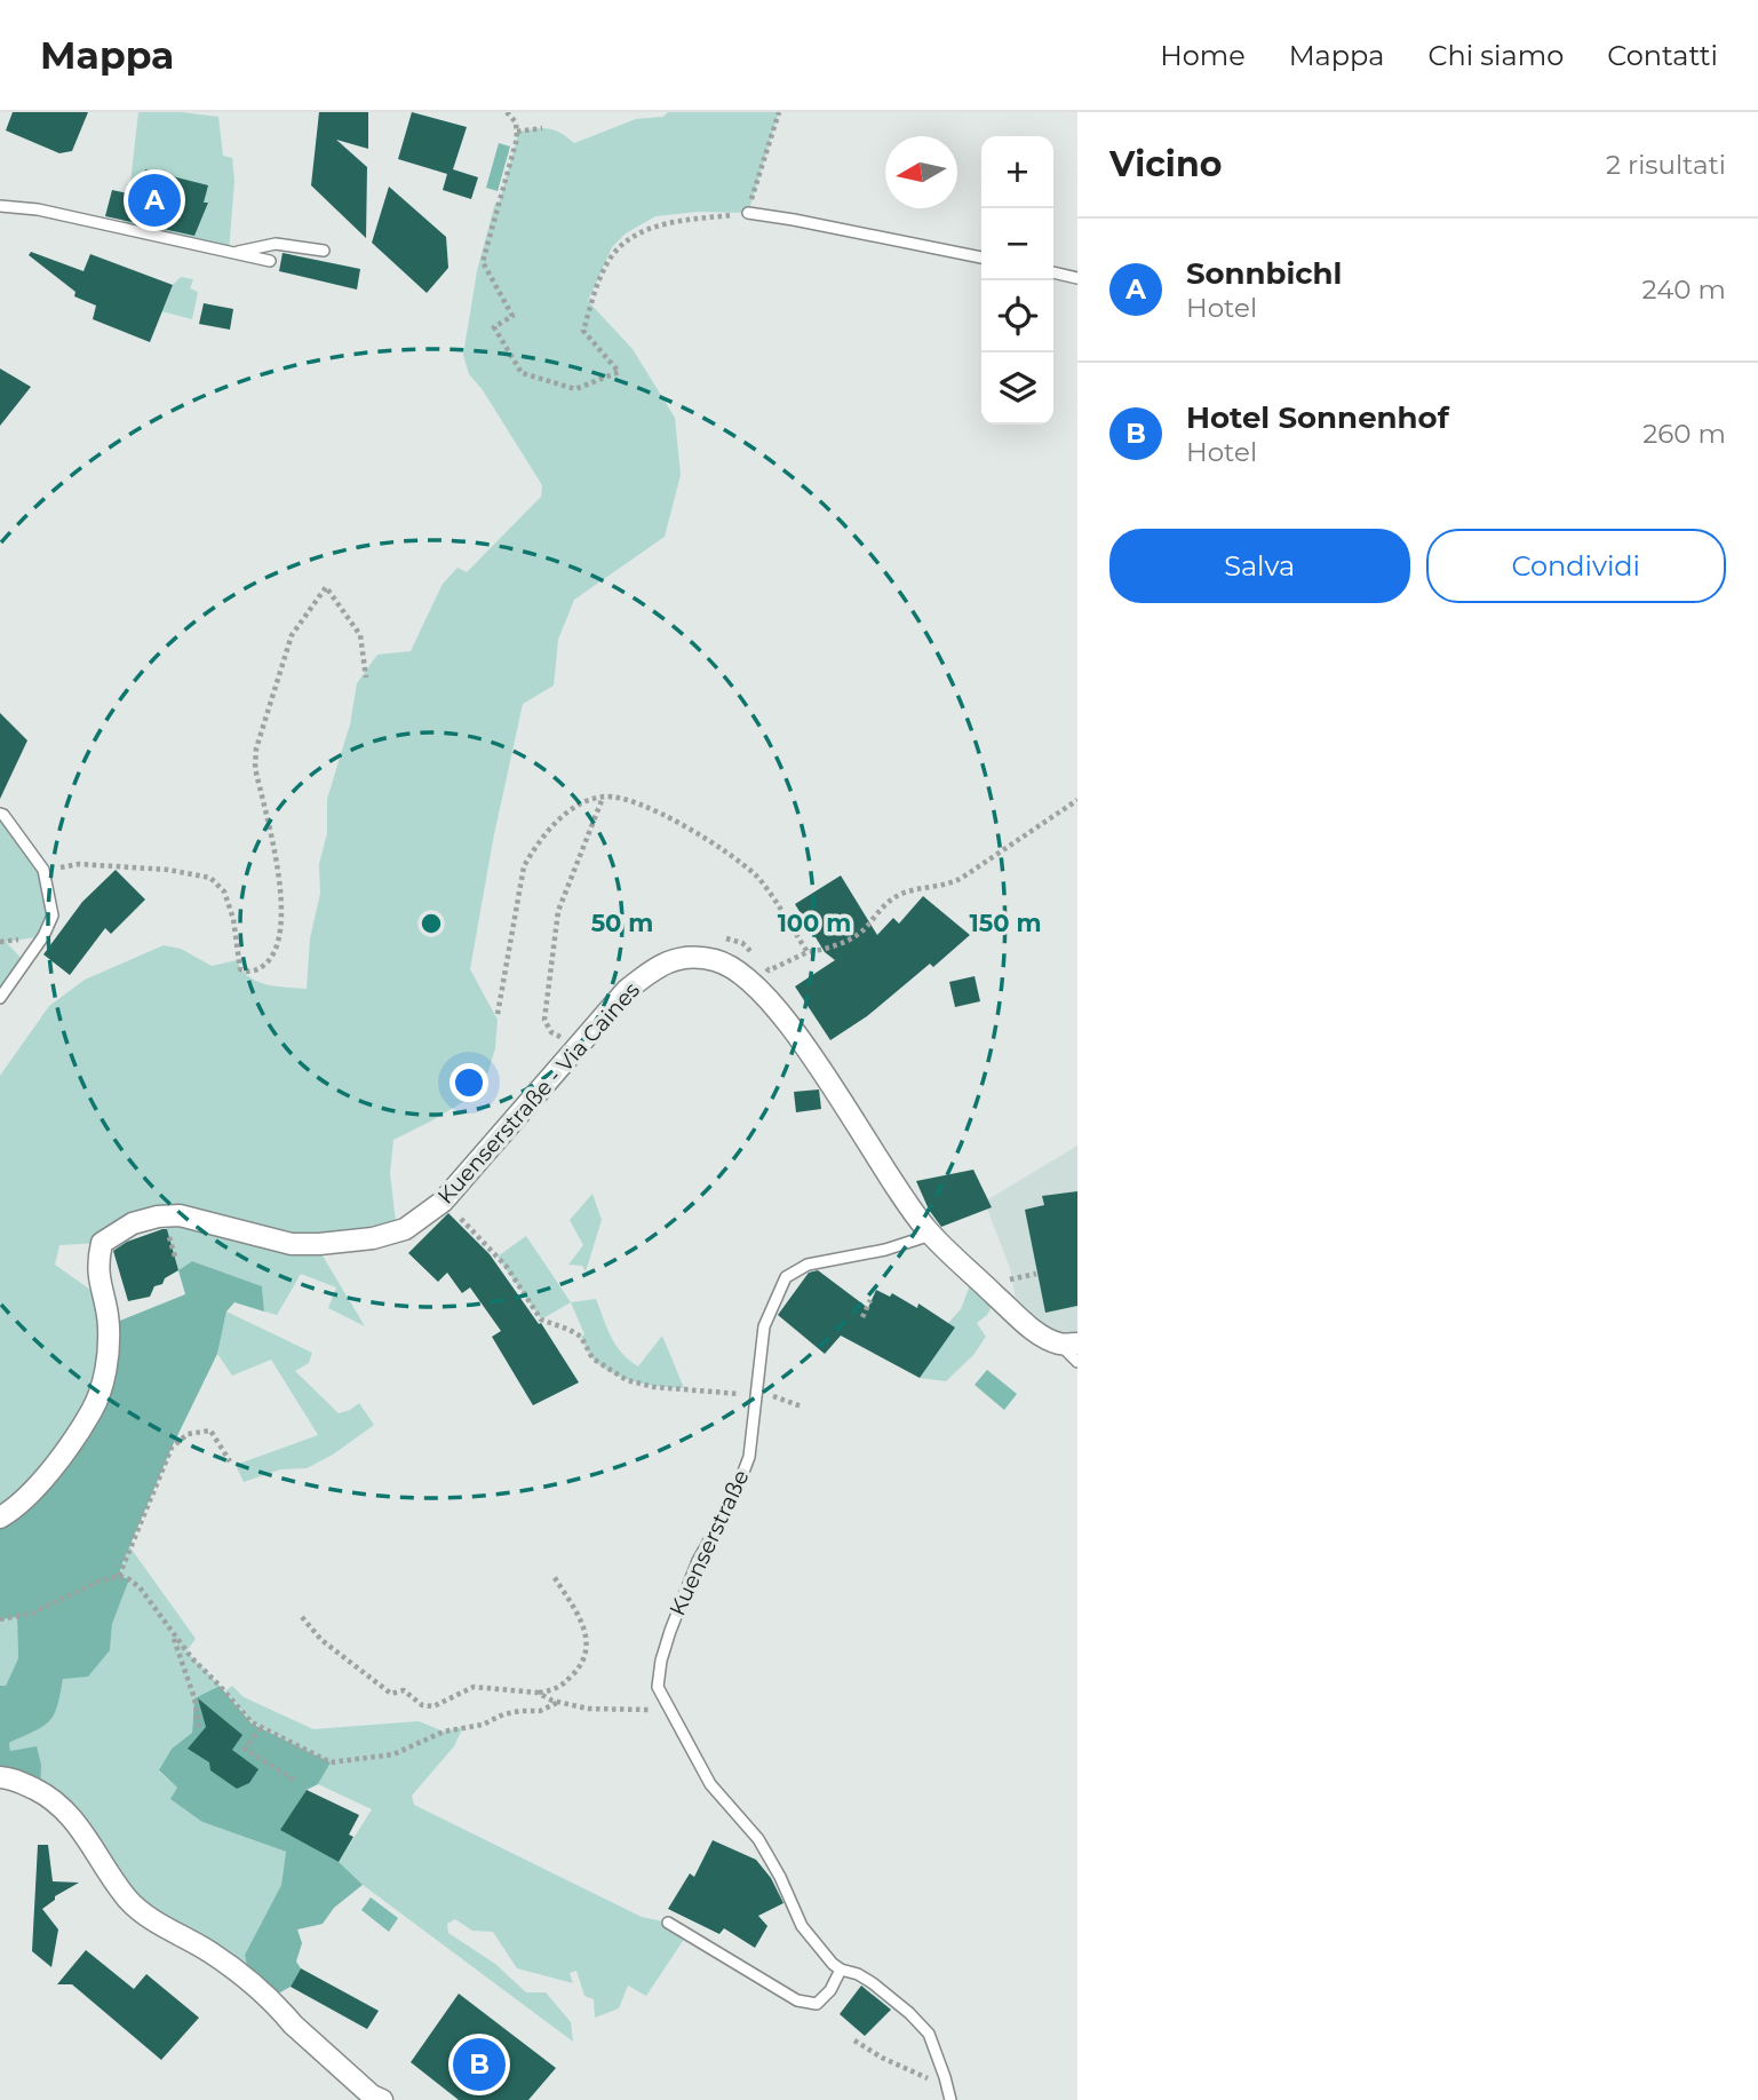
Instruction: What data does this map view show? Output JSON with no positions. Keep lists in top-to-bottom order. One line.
{"streets":{"street":["Kuenserstraße - Via Caines"],"lane":["Kuenserstraße"]},"crossings":[["Kuenserstraße - Via Caines","Kuenserstraße"]],"north":"left","page":{"header":"Mappa","nav":["Home","Mappa","Chi siamo","Contatti"],"heading":["Vicino","2 risultati"],"map_buttons":["+","−"],"pins":["A","B"],"list":[{"mark":"A","name":"Sonnbichl","note":"Hotel","value":"240 m"},{"mark":"B","name":"Hotel Sonnenhof","note":"Hotel","value":"260 m"}],"buttons":["Salva","Condividi"]},"rings":["50 m","100 m","150 m"]}
